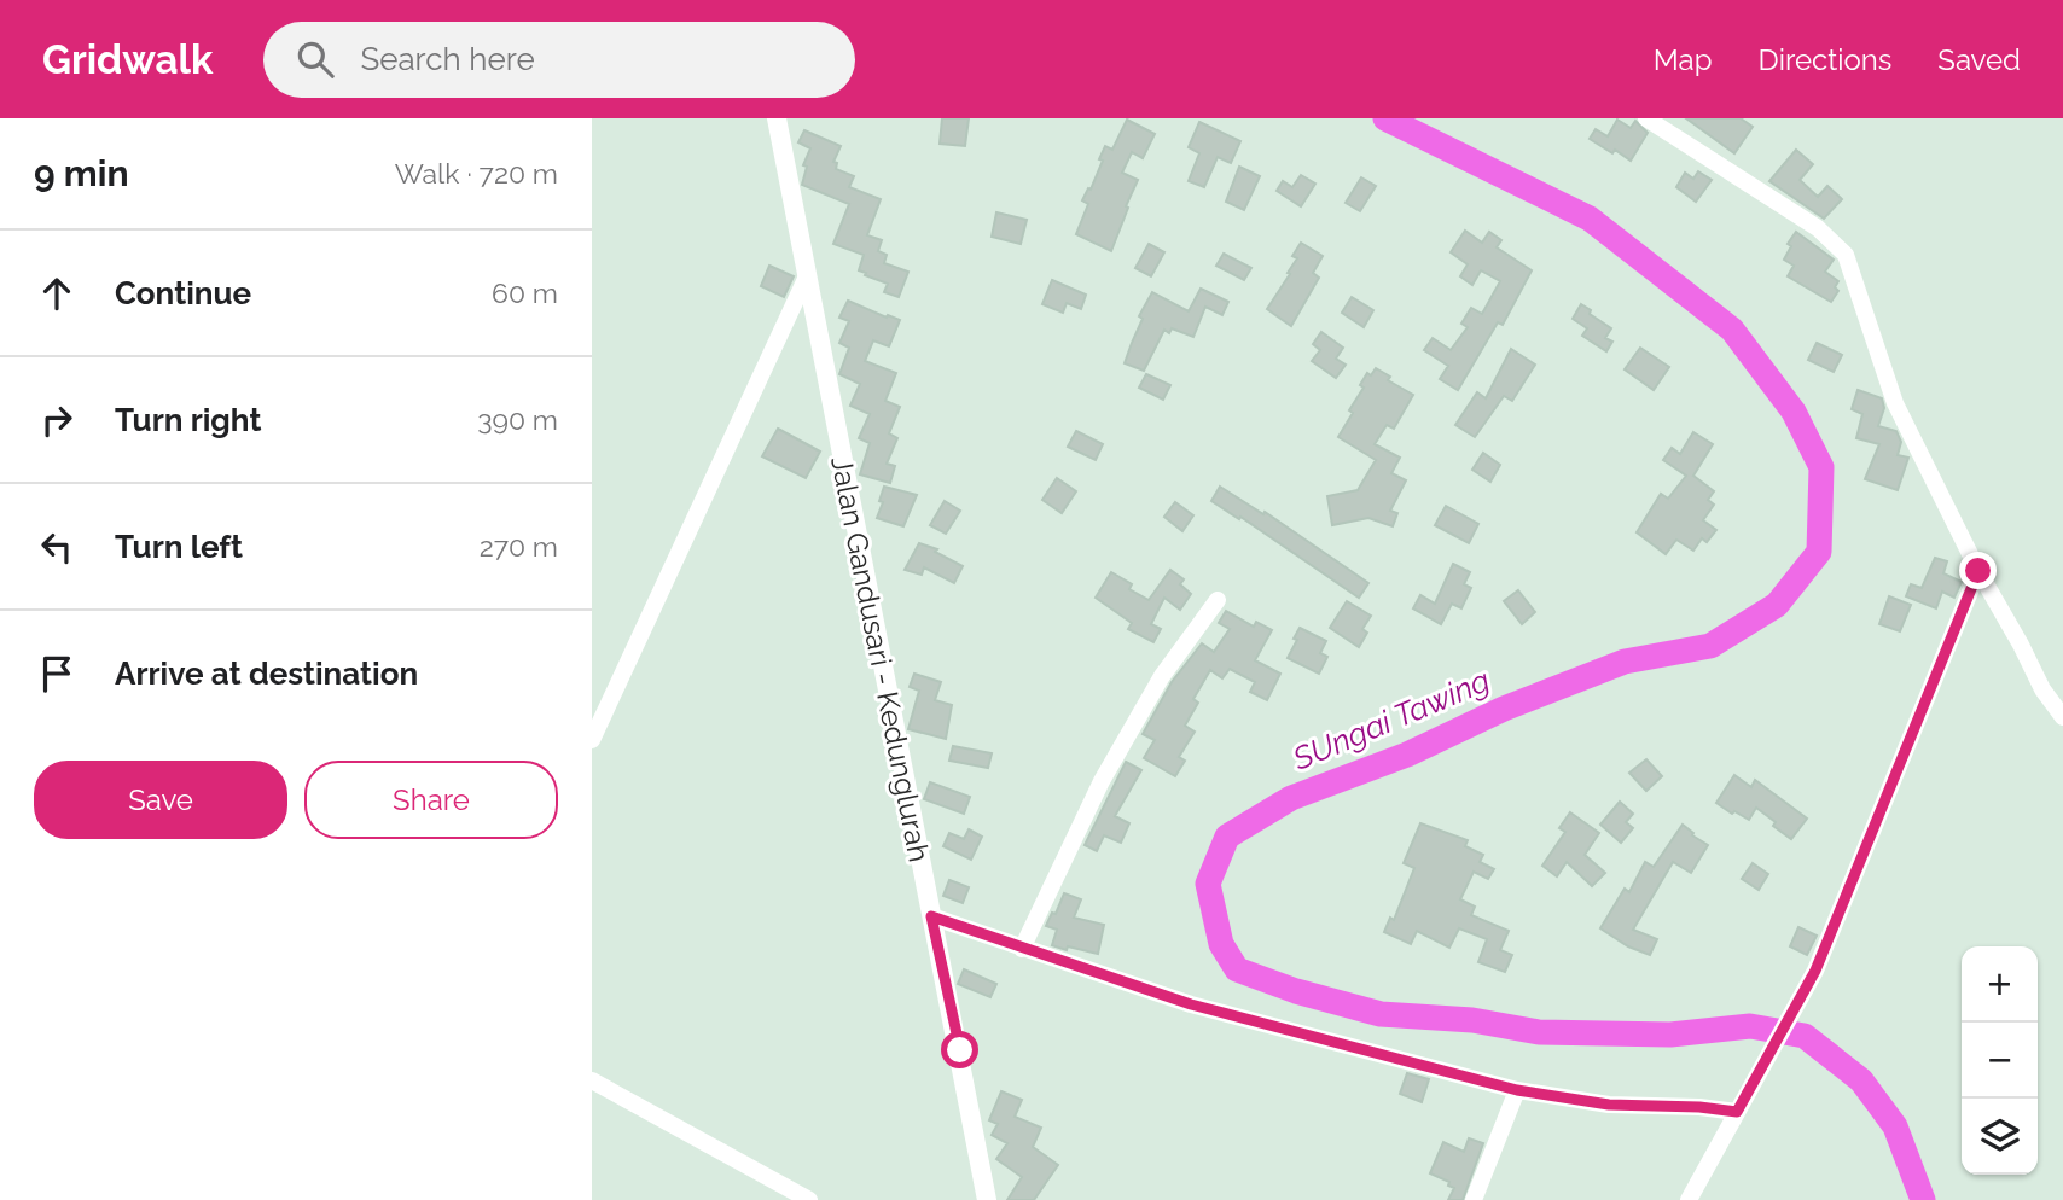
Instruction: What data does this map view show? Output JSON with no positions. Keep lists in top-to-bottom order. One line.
{"streets":{"street":["Jalan Gandusari - Kedunglurah"]},"water":["SUngai Tawing"],"page":{"header":"Gridwalk","search":"Search here","nav":["Map","Directions","Saved"],"heading":["9 min","Walk · 720 m"],"list":[["Continue","60 m"],["Turn right","390 m"],["Turn left","270 m"],"Arrive at destination"],"buttons":["Save","Share"],"map_buttons":["+","−"]}}
